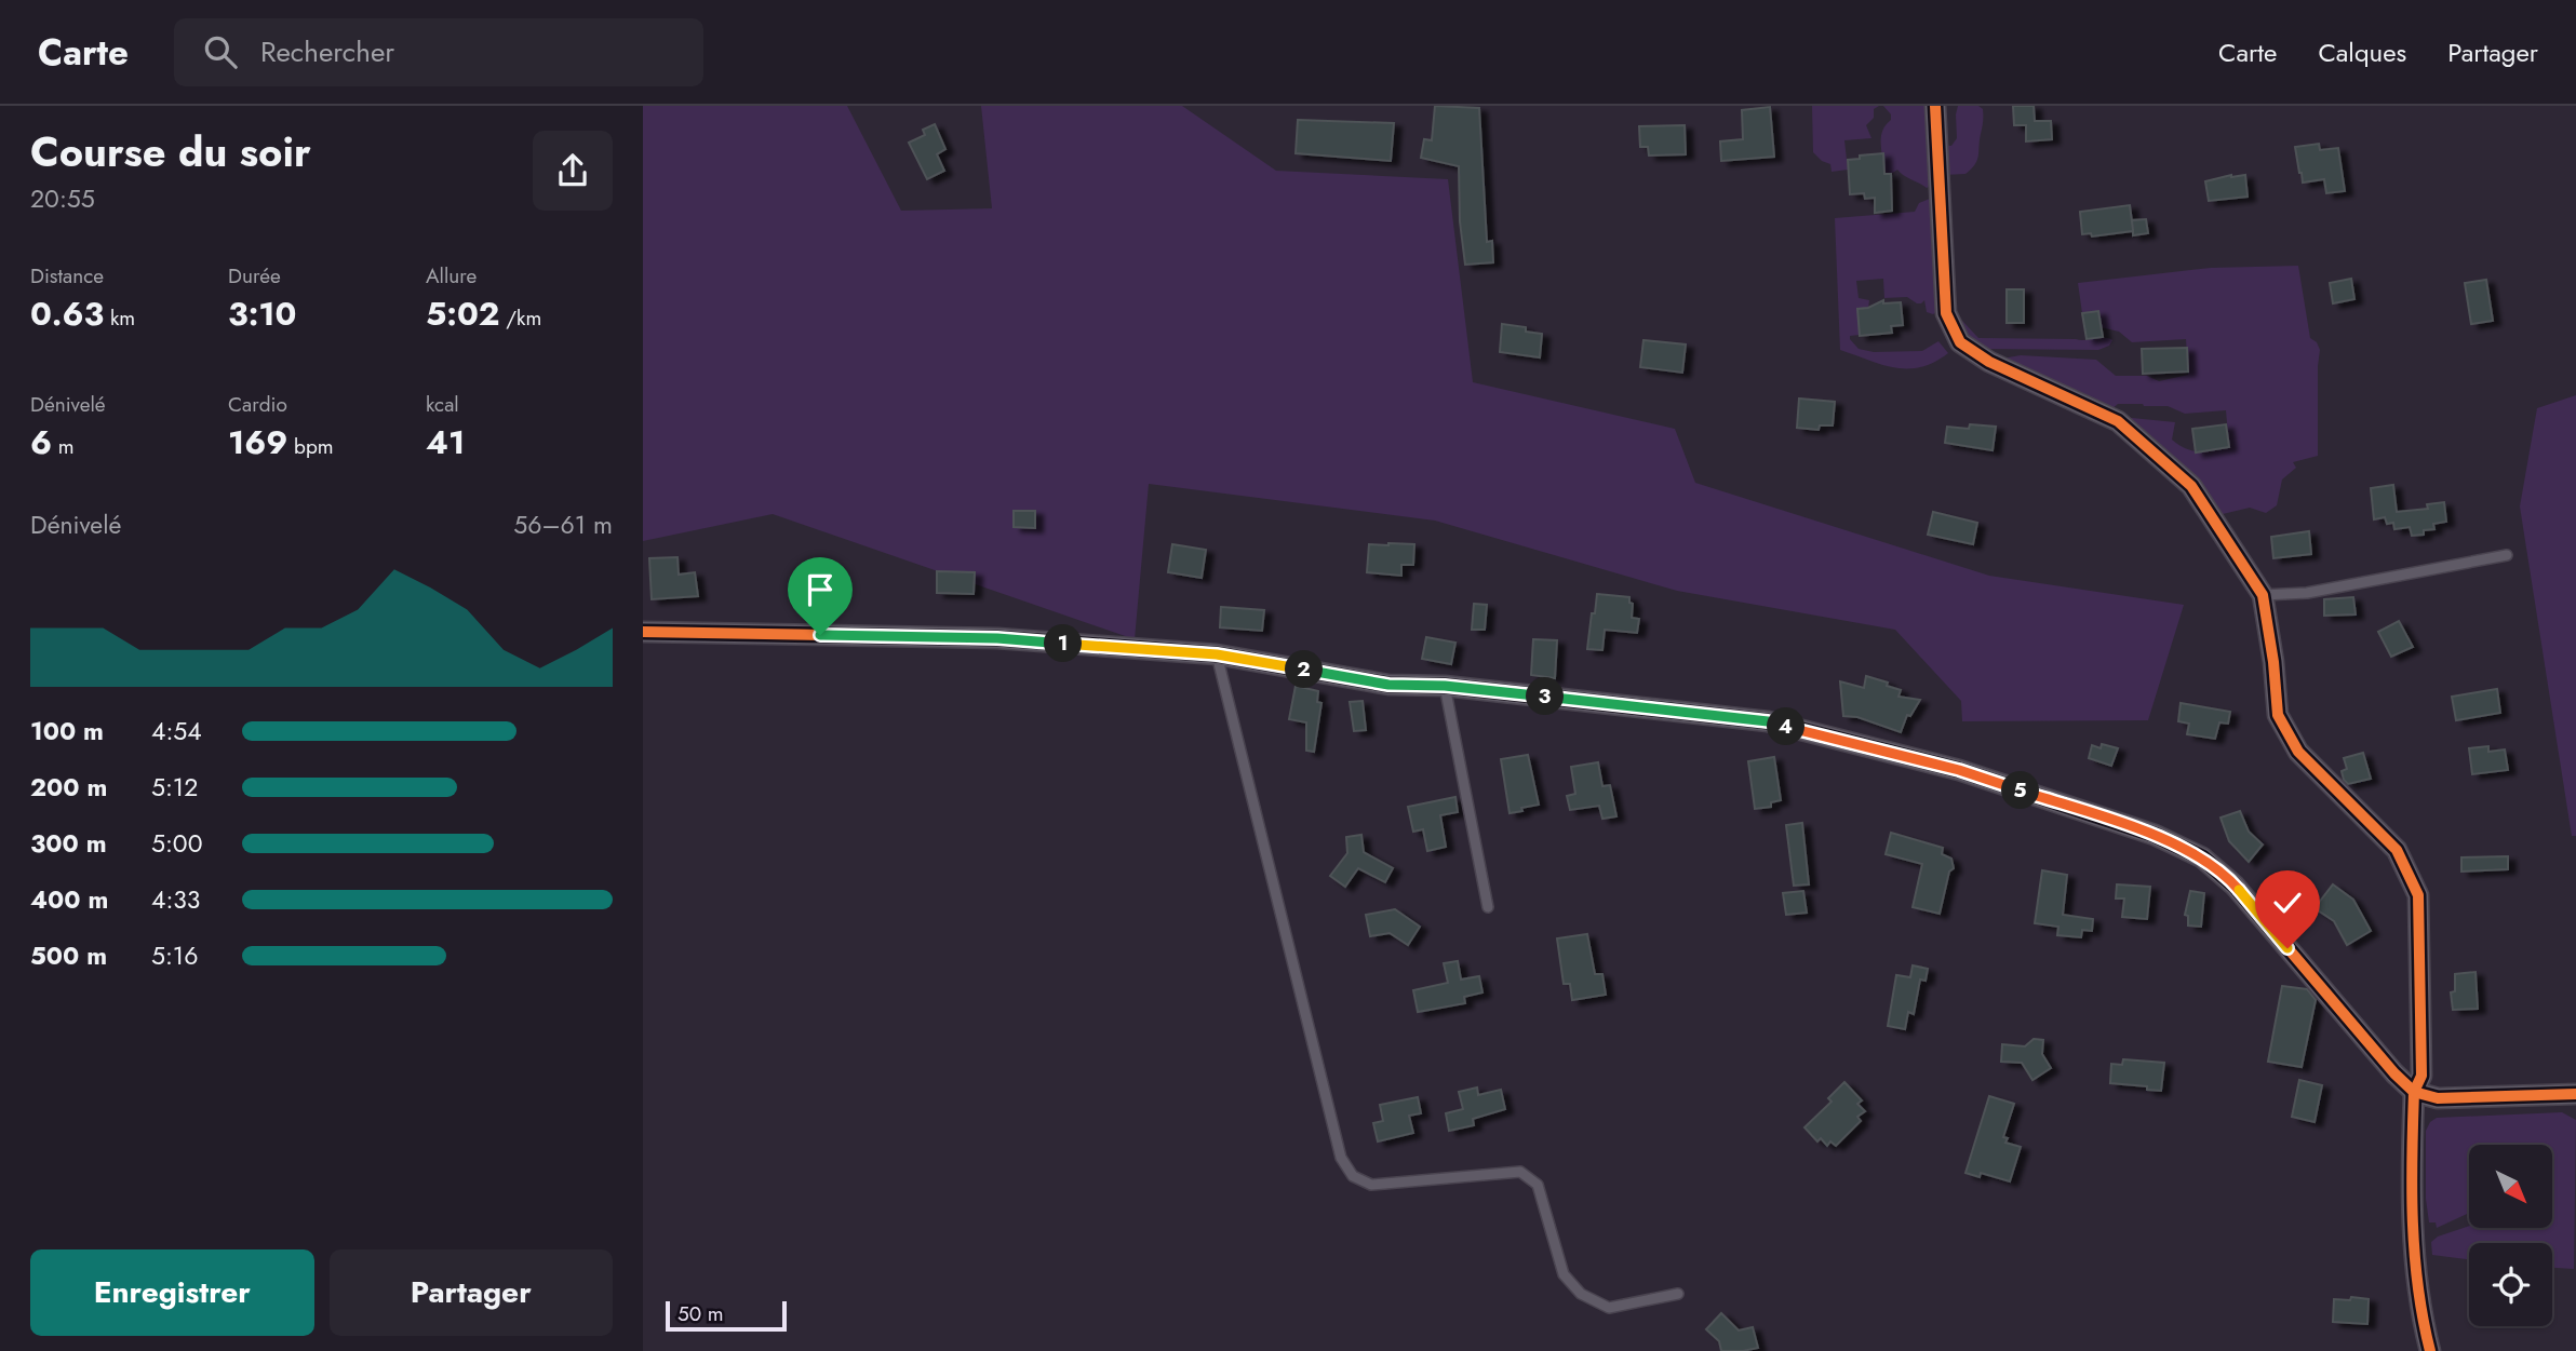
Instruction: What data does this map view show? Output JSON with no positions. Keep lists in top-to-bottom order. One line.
{"scale_bar":"50 m","north":"bottom right","page":{"header":"Carte","search":"Rechercher","nav":["Carte","Calques","Partager"],"heading":["Course du soir","20:55"],"stats":[["Distance","0.63 km"],["Durée","3:10"],["Allure","5:02 /km"],["Dénivelé","6 m"],["Cardio","169 bpm"],["kcal","41"]],"chart":["Dénivelé","56–61 m"],"pins":["1","2","3","4","5"],"list":[{"name":"100 m","note":"4:54"},{"name":"200 m","note":"5:12"},{"name":"300 m","note":"5:00"},{"name":"400 m","note":"4:33"},{"name":"500 m","note":"5:16"}],"buttons":["Enregistrer","Partager"],"scale":"50 m"}}
